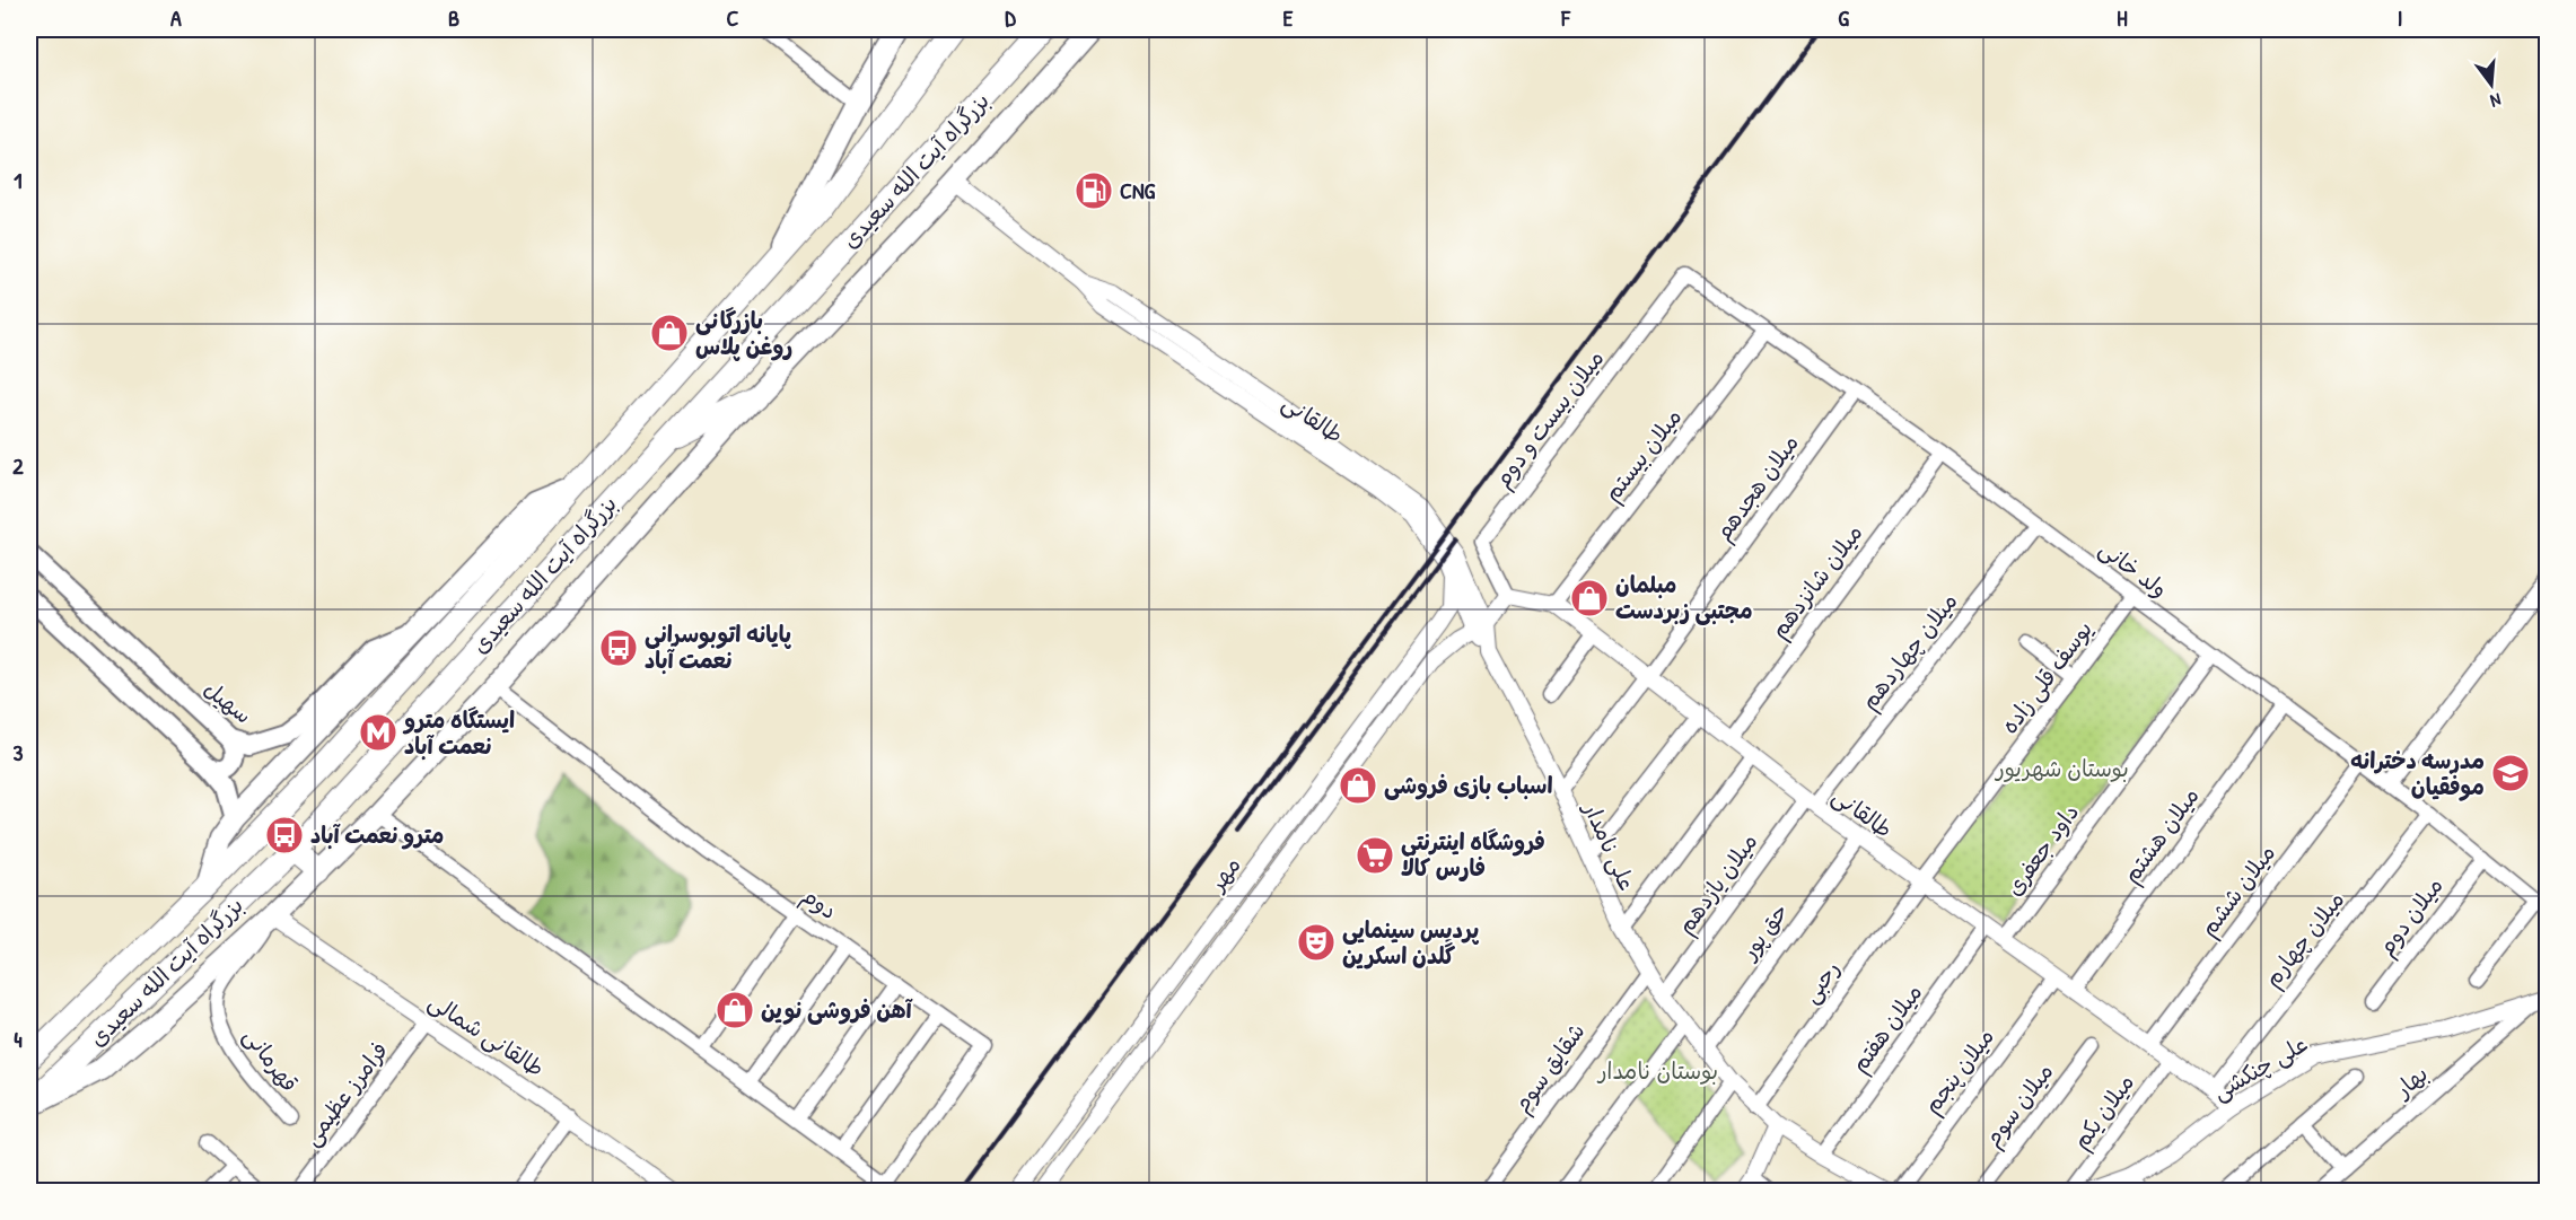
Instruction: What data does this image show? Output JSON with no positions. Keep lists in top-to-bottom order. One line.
{"streets":{"highway":["بزرگراه آیت الله سعیدی"],"main road":["سهیل"],"street":["طالقانی","میلان بیست و دوم","میلان بیستم","میلان هجدهم","ولد خانی","میلان شانزدهم","میلان چهاردهم","یوسف قلی زاده","میلان هشتم","علی نامدار","داود جعفری","مهر","میلان یازدهم","میلان ششم","دوم","میلان دوم","حق پور","میلان چهارم","رحبی","میلان هفتم","طالقانی شمالی","قهرمانی","شقایق سوم","علی چنکشی","میلان پنجم","بهار","فرامرز عظیمی","میلان سوم","میلان یکم"]},"crossings":[["طالقانی","میلان بیست و دوم"],["طالقانی","میلان بیستم"],["طالقانی","میلان هجدهم"],["طالقانی","میلان شانزدهم"],["طالقانی","میلان چهاردهم"],["طالقانی","یوسف قلی زاده"],["طالقانی","میلان هشتم"],["طالقانی","علی نامدار"],["طالقانی","داود جعفری"],["طالقانی","مهر"],["طالقانی","میلان یازدهم"],["طالقانی","میلان ششم"],["طالقانی","حق پور"],["طالقانی","میلان چهارم"],["طالقانی","رحبی"],["طالقانی","میلان هفتم"],["طالقانی","علی چنکشی"],["طالقانی","میلان پنجم"],["طالقانی","میلان یکم"],["میلان بیست و دوم","ولد خانی"],["میلان بیستم","ولد خانی"],["میلان هجدهم","ولد خانی"],["میلان هجدهم","علی نامدار"],["ولد خانی","میلان شانزدهم"],["ولد خانی","میلان چهاردهم"],["ولد خانی","یوسف قلی زاده"],["ولد خانی","میلان هشتم"],["ولد خانی","داود جعفری"],["ولد خانی","میلان ششم"],["ولد خانی","میلان دوم"],["ولد خانی","میلان چهارم"],["میلان چهاردهم","میلان یازدهم"],["یوسف قلی زاده","رحبی"],["علی نامدار","میلان یازدهم"],["علی نامدار","حق پور"],["علی نامدار","رحبی"],["علی نامدار","میلان هفتم"],["علی نامدار","شقایق سوم"],["طالقانی شمالی","قهرمانی"],["طالقانی شمالی","فرامرز عظیمی"],["علی چنکشی","بهار"]],"parks":["بوستان شهریور","بوستان نامدار"],"places":{"fuel station":["CNG"],"shop":["بازرگانی روغن پلاس","مبلمان مجتبی زبردست","اسباب بازی فروشی","آهن فروشی نوین"],"bus stop":["پایانه اتوبوسرانی نعمت آباد","مترو نعمت آباد"],"metro station":["ایستگاه مترو نعمت آباد"],"school or university":["مدرسه دخترانه موفقیان"],"supermarket":["فروشگاه اینترنتی فارس کالا"],"theatre":["پردیس سینمایی گلدن اسکرین"]},"north":"bottom","grid":{"columns":["A","B","C","D","E","F","G","H","I"],"rows":["1","2","3","4"]}}
